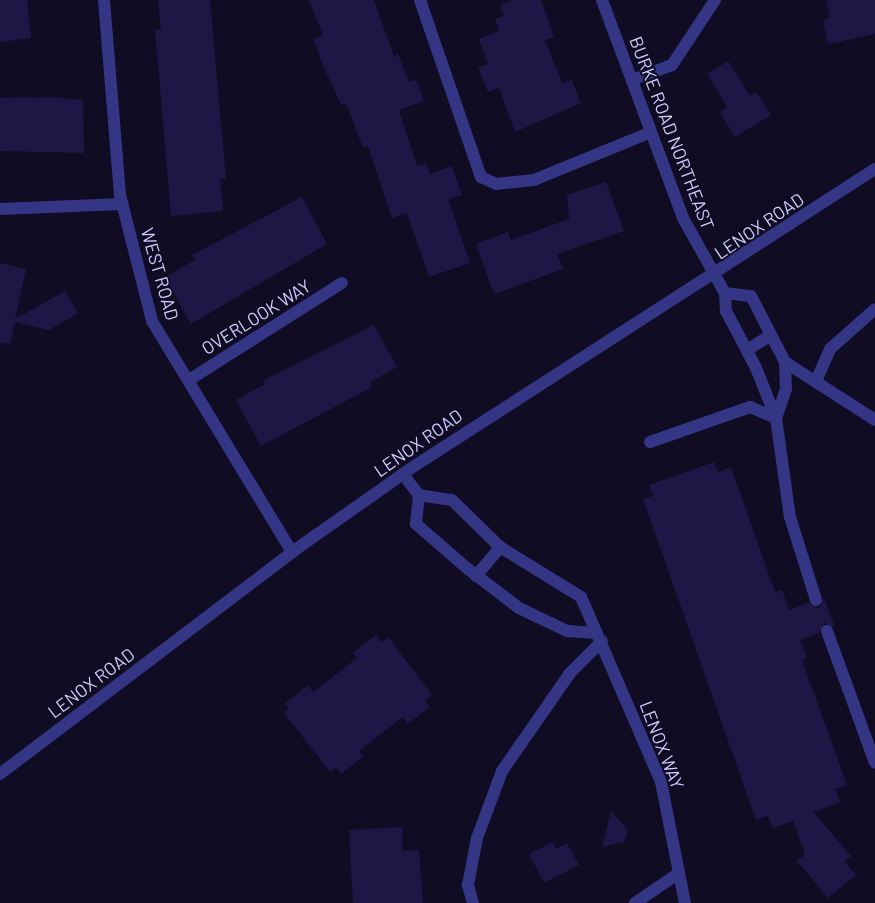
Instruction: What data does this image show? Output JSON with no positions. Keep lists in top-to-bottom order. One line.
{"streets":{"street":["BURKE ROAD NORTHEAST","LENOX ROAD","WEST ROAD","OVERLOOK WAY","LENOX WAY"]},"crossings":[["BURKE ROAD NORTHEAST","LENOX ROAD"],["LENOX ROAD","WEST ROAD"],["WEST ROAD","OVERLOOK WAY"]]}
